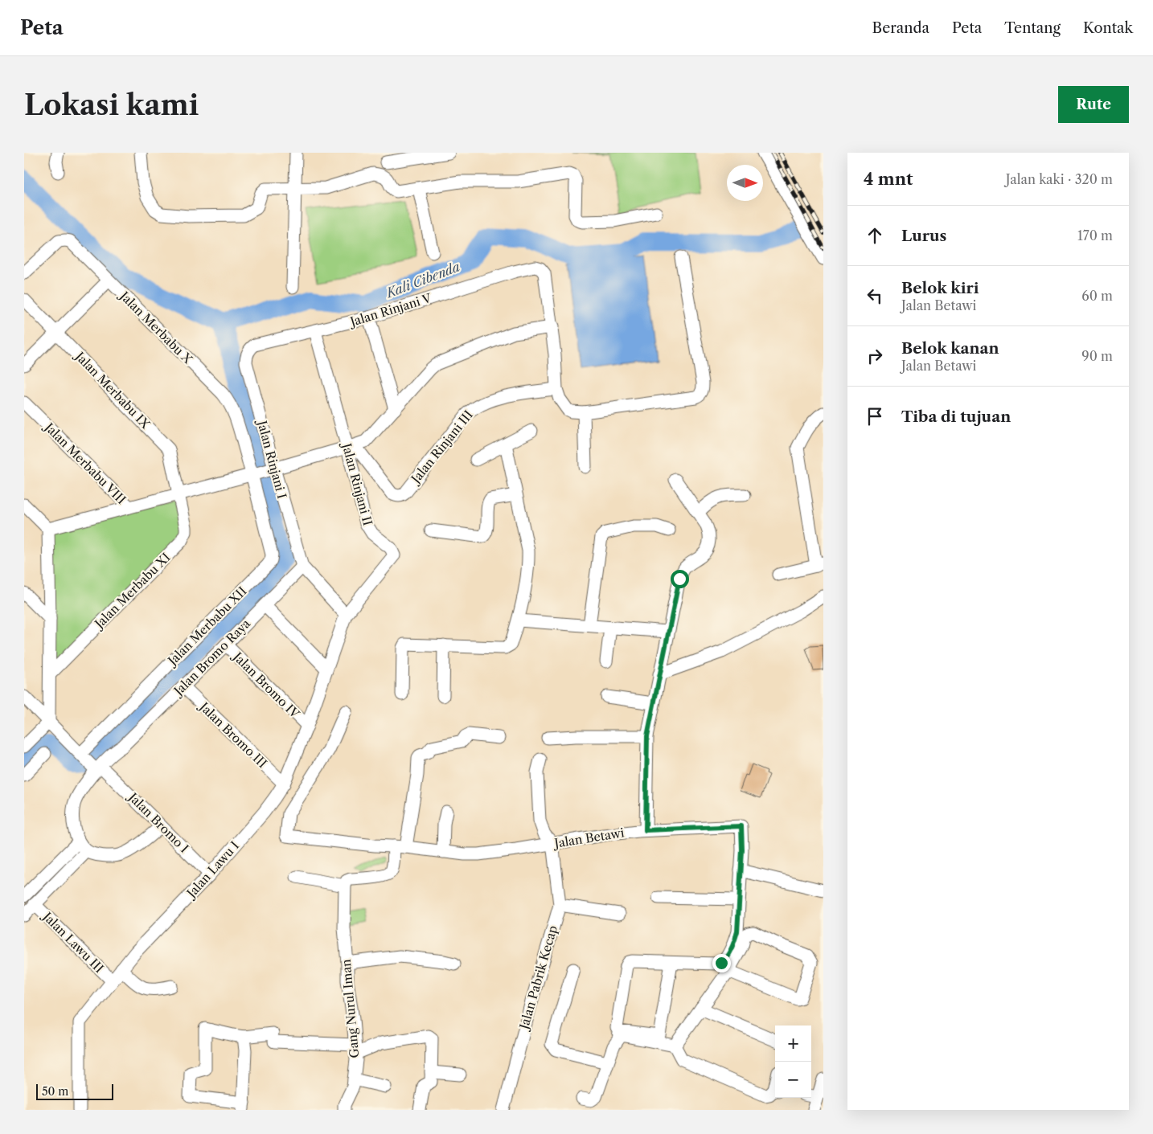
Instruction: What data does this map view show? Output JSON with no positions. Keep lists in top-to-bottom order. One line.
{"streets":{"street":["Jalan Rinjani V","Jalan Merbabu X","Jalan Merbabu IX","Jalan Rinjani III","Jalan Rinjani I","Jalan Merbabu VIII","Jalan Rinjani II","Jalan Merbabu XI","Jalan Merbabu XII","Jalan Bromo Raya","Jalan Bromo IV","Jalan Bromo III","Jalan Bromo I","Jalan Betawi","Jalan Lawu I","Jalan Lawu III","Jalan Pabrik Kecap","Gang Nurul Iman"]},"crossings":[["Jalan Rinjani V","Jalan Rinjani I"],["Jalan Rinjani V","Jalan Rinjani II"],["Jalan Merbabu X","Jalan Rinjani I"],["Jalan Merbabu X","Jalan Merbabu XII"],["Jalan Merbabu IX","Jalan Merbabu XI"],["Jalan Rinjani III","Jalan Rinjani II"],["Jalan Rinjani I","Jalan Merbabu XII"],["Jalan Rinjani I","Jalan Bromo Raya"],["Jalan Rinjani II","Jalan Lawu I"],["Jalan Merbabu XII","Jalan Bromo I"],["Jalan Bromo Raya","Jalan Bromo IV"],["Jalan Bromo Raya","Jalan Bromo III"],["Jalan Bromo Raya","Jalan Bromo I"],["Jalan Bromo IV","Jalan Lawu I"],["Jalan Bromo III","Jalan Lawu I"],["Jalan Bromo I","Jalan Lawu I"],["Jalan Betawi","Jalan Pabrik Kecap"],["Jalan Lawu I","Jalan Lawu III"]],"water":["Kali Cibenda"],"scale_bar":"50 m","north":"right","page":{"header":"Peta","nav":["Beranda","Peta","Tentang","Kontak"],"buttons":"Rute","title":"Lokasi kami","heading":["4 mnt","Jalan kaki · 320 m"],"list":[["Lurus","170 m"],["Belok kiri","Jalan Betawi","60 m"],["Belok kanan","Jalan Betawi","90 m"],"Tiba di tujuan"],"map_buttons":["+","−"],"scale":"50 m"}}
